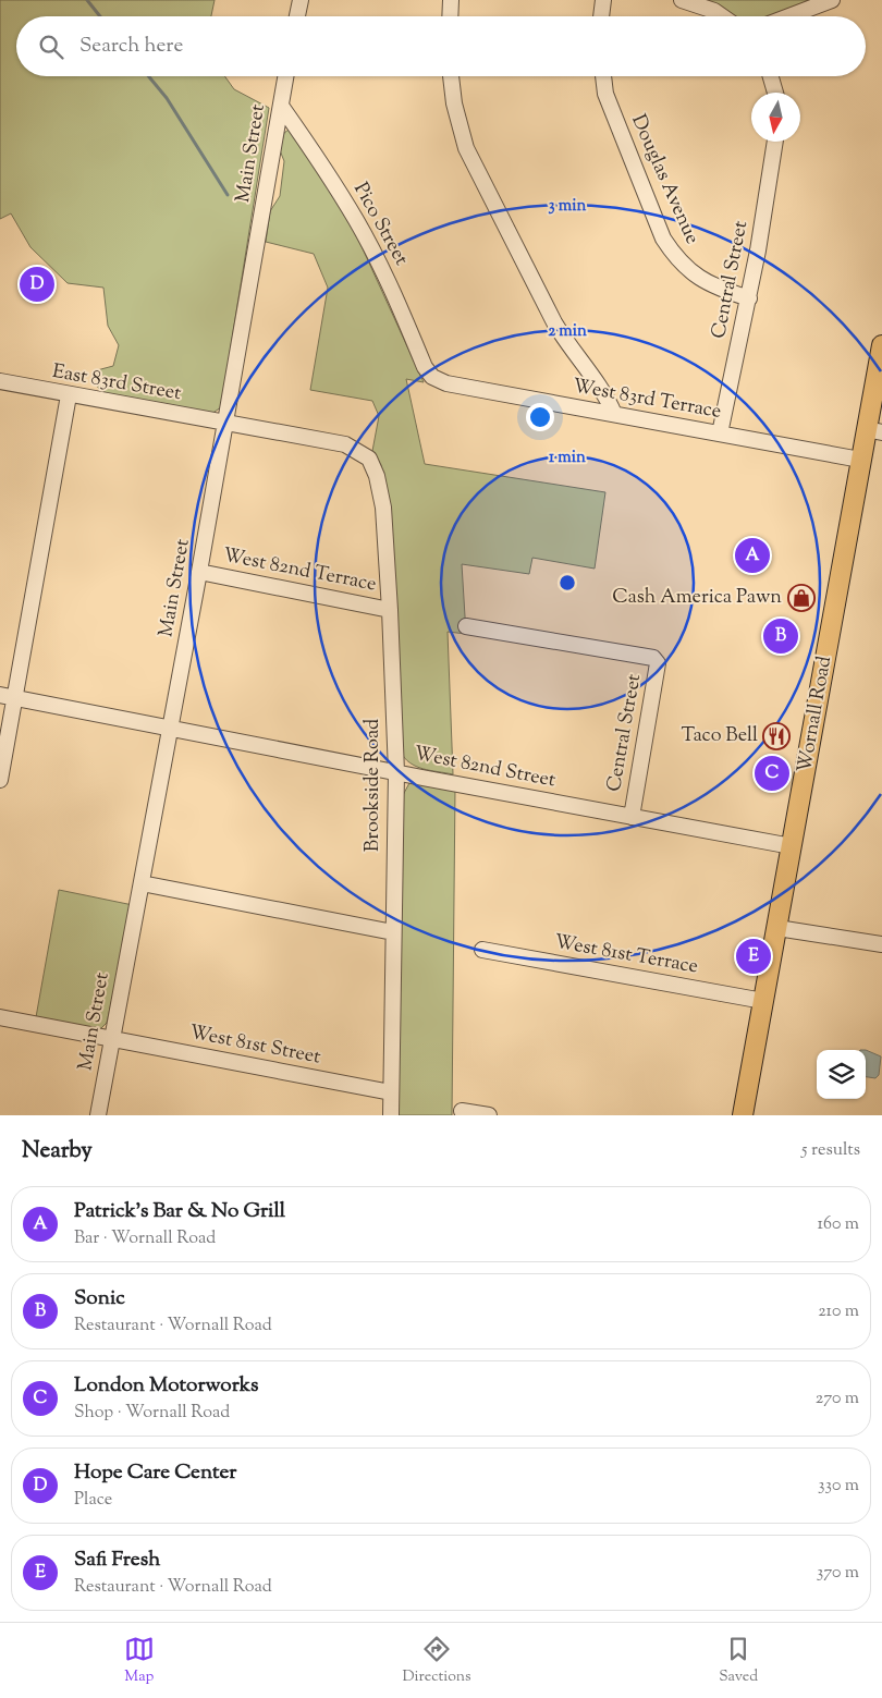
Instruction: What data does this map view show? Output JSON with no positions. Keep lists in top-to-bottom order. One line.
{"streets":{"main road":["Wornall Road"],"street":["Main Street","Douglas Avenue","Pico Street","Central Street","East 83rd Street","West 83rd Terrace","West 82nd Terrace","West 82nd Street","Brookside Road","West 81st Terrace","West 81st Street"]},"crossings":[["Main Street","Pico Street"],["Main Street","East 83rd Street"],["Main Street","West 82nd Terrace"],["Main Street","West 82nd Street"],["Main Street","West 81st Street"],["Douglas Avenue","Central Street"],["Pico Street","West 83rd Terrace"],["Central Street","West 83rd Terrace"],["Central Street","West 82nd Street"],["East 83rd Street","Brookside Road"],["West 83rd Terrace","Wornall Road"],["West 82nd Terrace","Brookside Road"],["Wornall Road","West 82nd Street"],["Wornall Road","West 81st Terrace"],["West 82nd Street","Brookside Road"],["Brookside Road","West 81st Street"]],"places":{"shop":["Cash America Pawn"],"restaurant":["Taco Bell"]},"north":"bottom","page":{"search":"Search here","pins":["D","A","B","C","E"],"heading":["Nearby","5 results"],"list":[{"mark":"A","name":"Patrick's Bar & No Grill","note":"Bar · Wornall Road","value":"160 m"},{"mark":"B","name":"Sonic","note":"Restaurant · Wornall Road","value":"210 m"},{"mark":"C","name":"London Motorworks","note":"Shop · Wornall Road","value":"270 m"},{"mark":"D","name":"Hope Care Center","note":"Place","value":"330 m"},{"mark":"E","name":"Safi Fresh","note":"Restaurant · Wornall Road","value":"370 m"}],"nav":["Map","Directions","Saved"]},"rings":["3 min","2 min","1 min"]}
